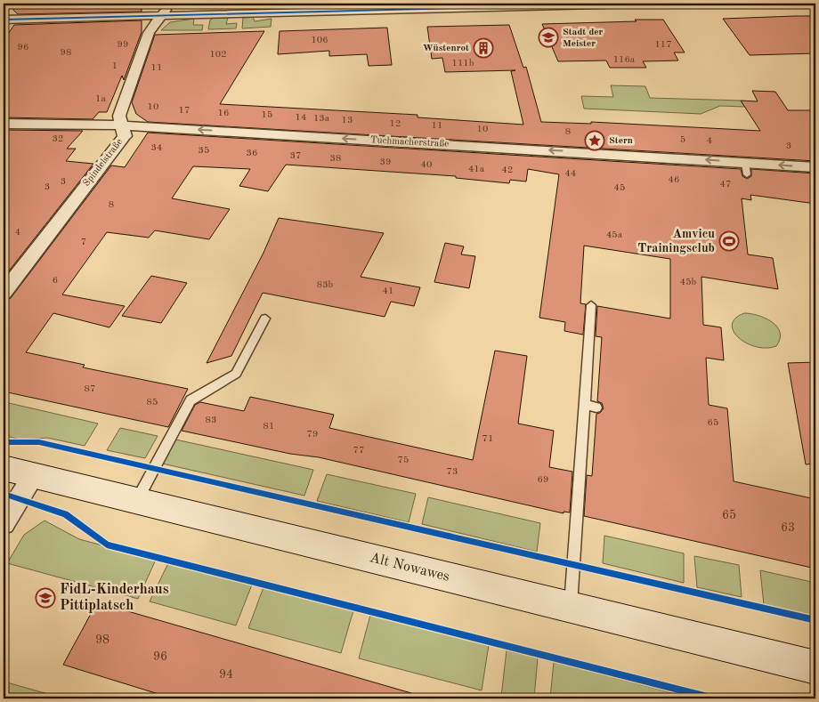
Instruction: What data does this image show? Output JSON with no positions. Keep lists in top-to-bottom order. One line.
{"streets":{"street":["Tuchmacherstraße","Spindelstraße","Alt Nowawes"]},"crossings":[["Tuchmacherstraße","Spindelstraße"]],"places":{"school or university":["Stadt der Meister","FidL-Kinderhaus Pittiplatsch"],"building":["Wüstenrot"],"place":["Stern"],"sports":["Amvicu Trainingsclub"]},"house_numbers":["106","99","117","96","98","102","116a","111b","1","11","1a","10","17","16","15","14","13a","13","12","11","10","8","32","5","4","3","34","35","36","37","38","39","40","41a","42","44","46","3","47","3","45","8","4","45a","7","6","45b","83b","41","87","85","83","65","81","79","71","77","75","73","69","65","63","98","96","94"]}
